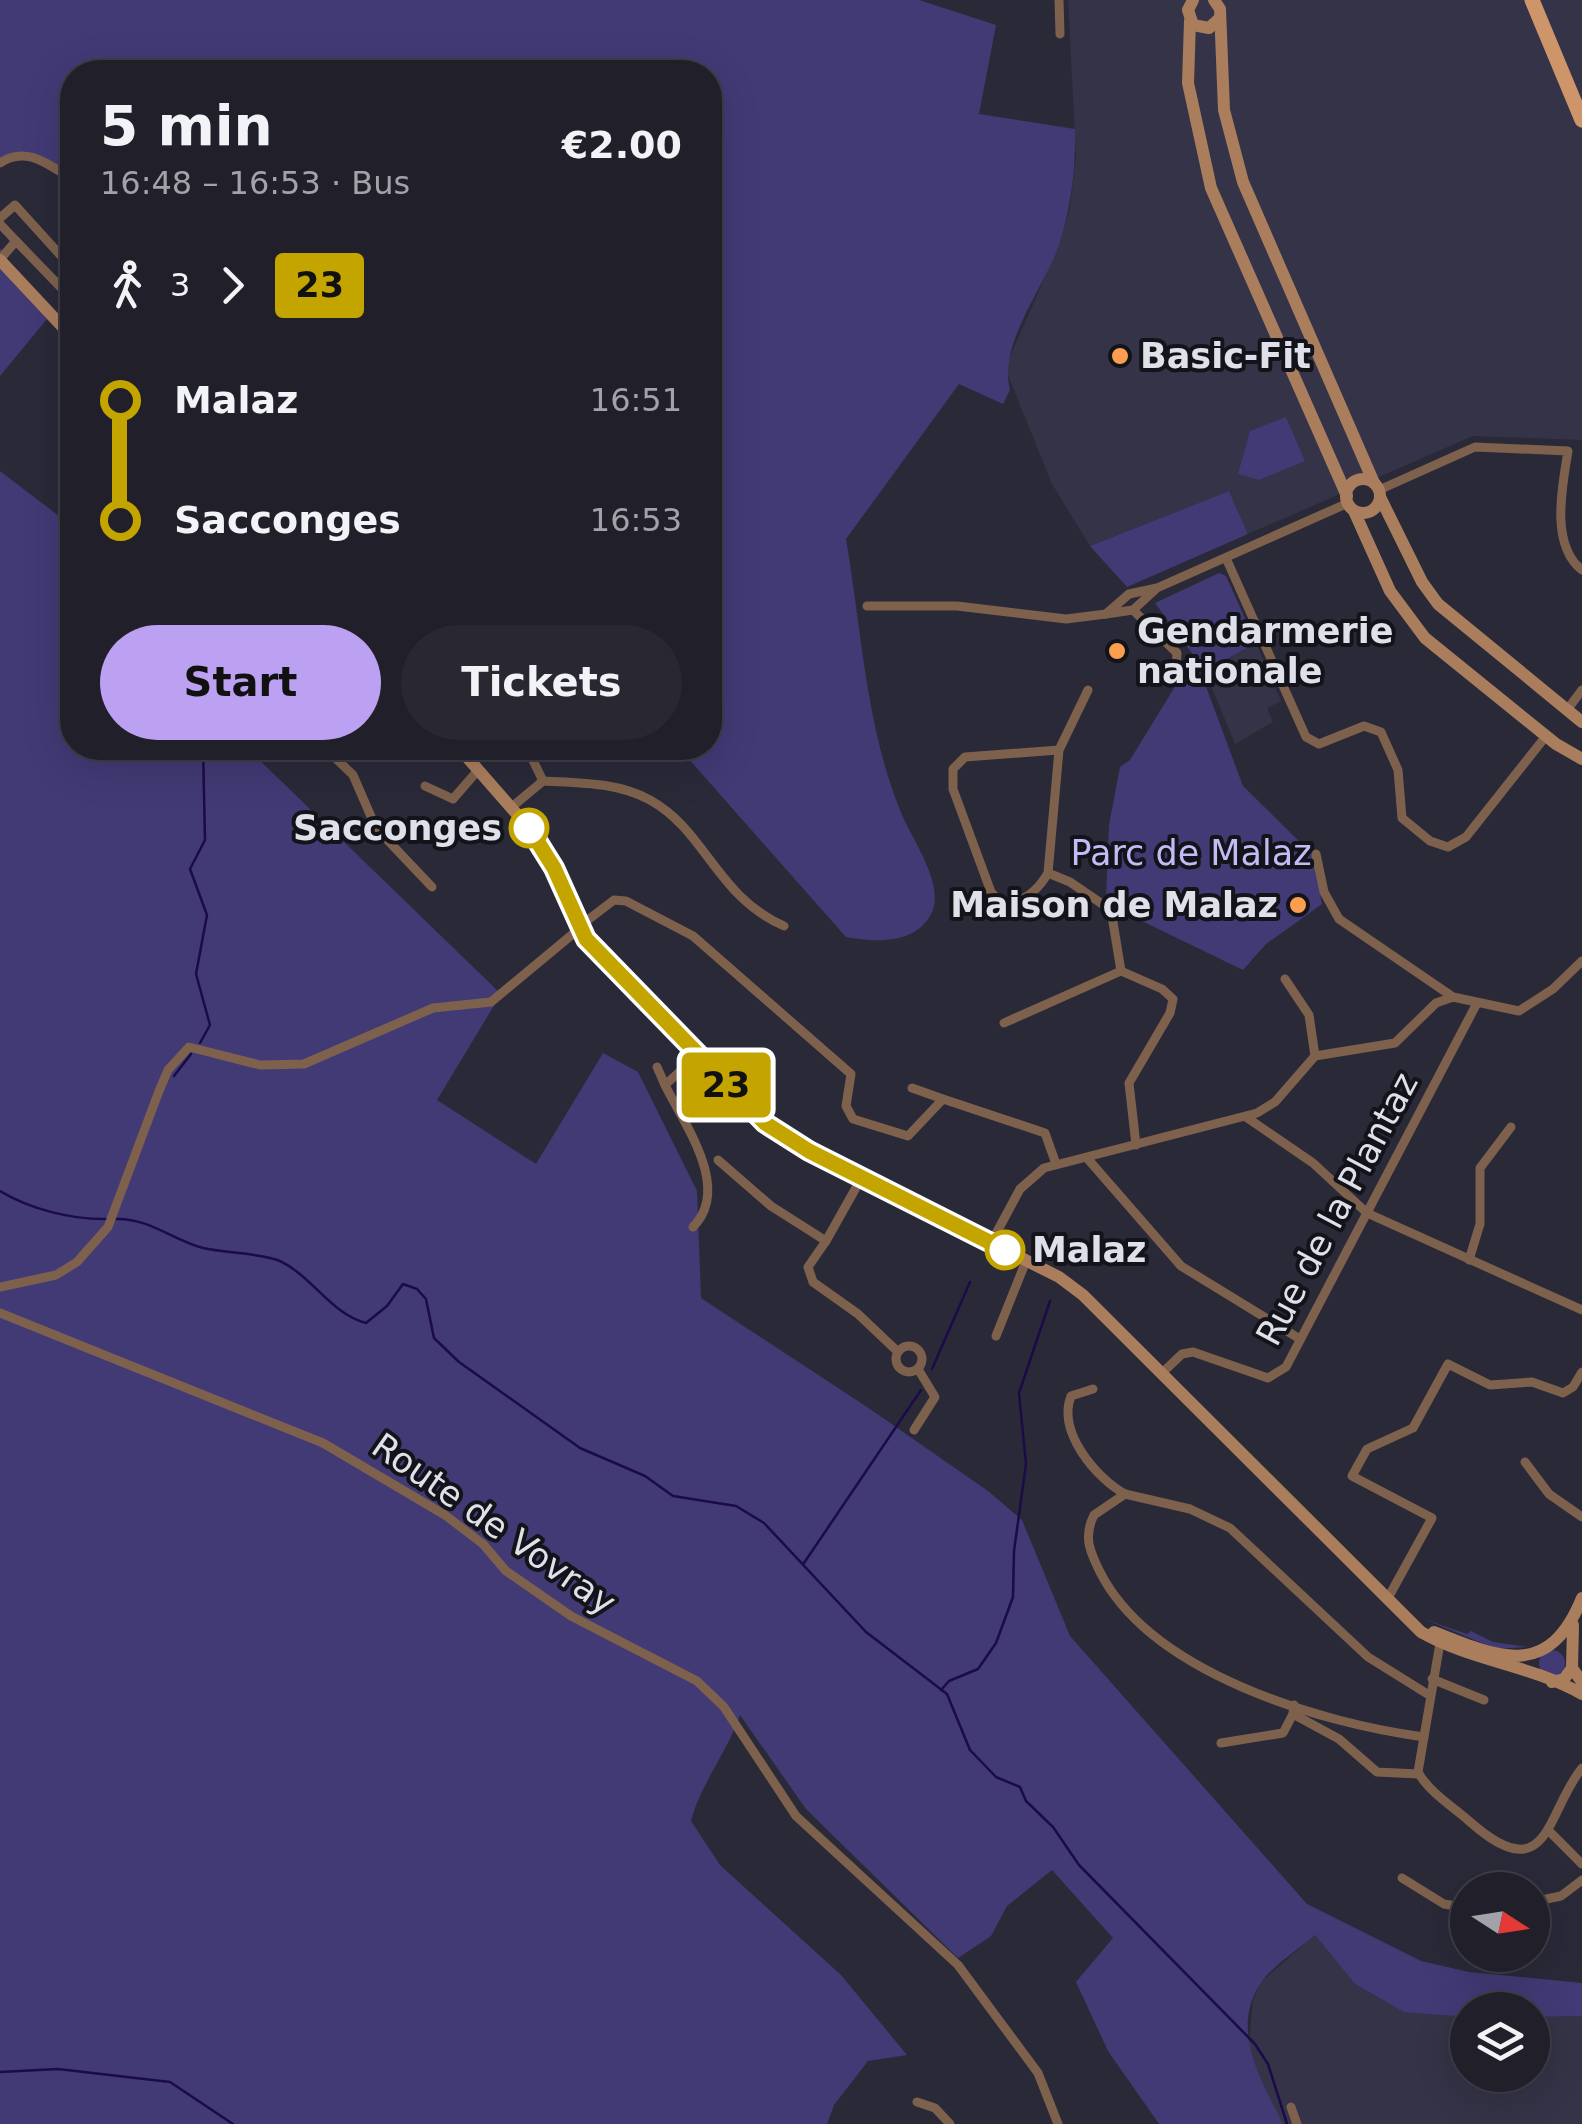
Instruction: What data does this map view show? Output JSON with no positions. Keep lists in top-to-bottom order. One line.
{"streets":{"street":["Rue de la Plantaz","Route de Vovray"]},"parks":["Parc de Malaz"],"places":["Basic-Fit","Gendarmerie nationale","Sacconges","Maison de Malaz","Malaz"],"lines":["bus line 23"],"north":"right","page":{"on_map":"23","heading":["5 min","16:48 – 16:53 · Bus","€2.00"],"legs":["3","23"],"list":[{"name":"Malaz","value":"16:51"},{"name":"Sacconges","value":"16:53"}],"buttons":["Start","Tickets"]}}
